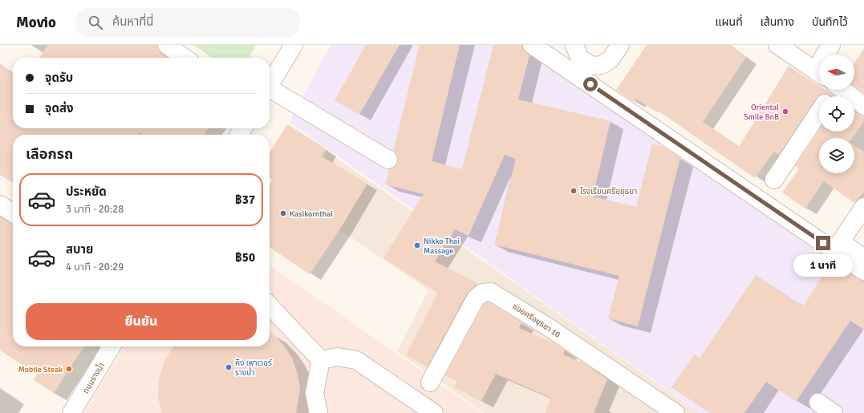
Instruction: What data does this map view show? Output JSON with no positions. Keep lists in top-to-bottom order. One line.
{"streets":{"street":["ซอยศรีอยุธยา 10","ถนนรางน้ำ"]},"places":["Oriental Smile BnB","โรงเรียนศรีอยุธยา","Kasikornthai","Nikko Thai Massage","คิง เพาเวอร์ รางน้ำ","Mobile Steak"],"north":"left","page":{"header":"Movio","search":"ค้นหาที่นี่","nav":["แผนที่","เส้นทาง","บันทึกไว้"],"banner":["จุดรับ","จุดส่ง"],"heading":"เลือกรถ","list":[{"name":"ประหยัด","note":"3 นาที · 20:28","value":"฿37"},{"name":"สบาย","note":"4 นาที · 20:29","value":"฿50"}],"bubble":"1 นาที","buttons":"ยืนยัน"}}
